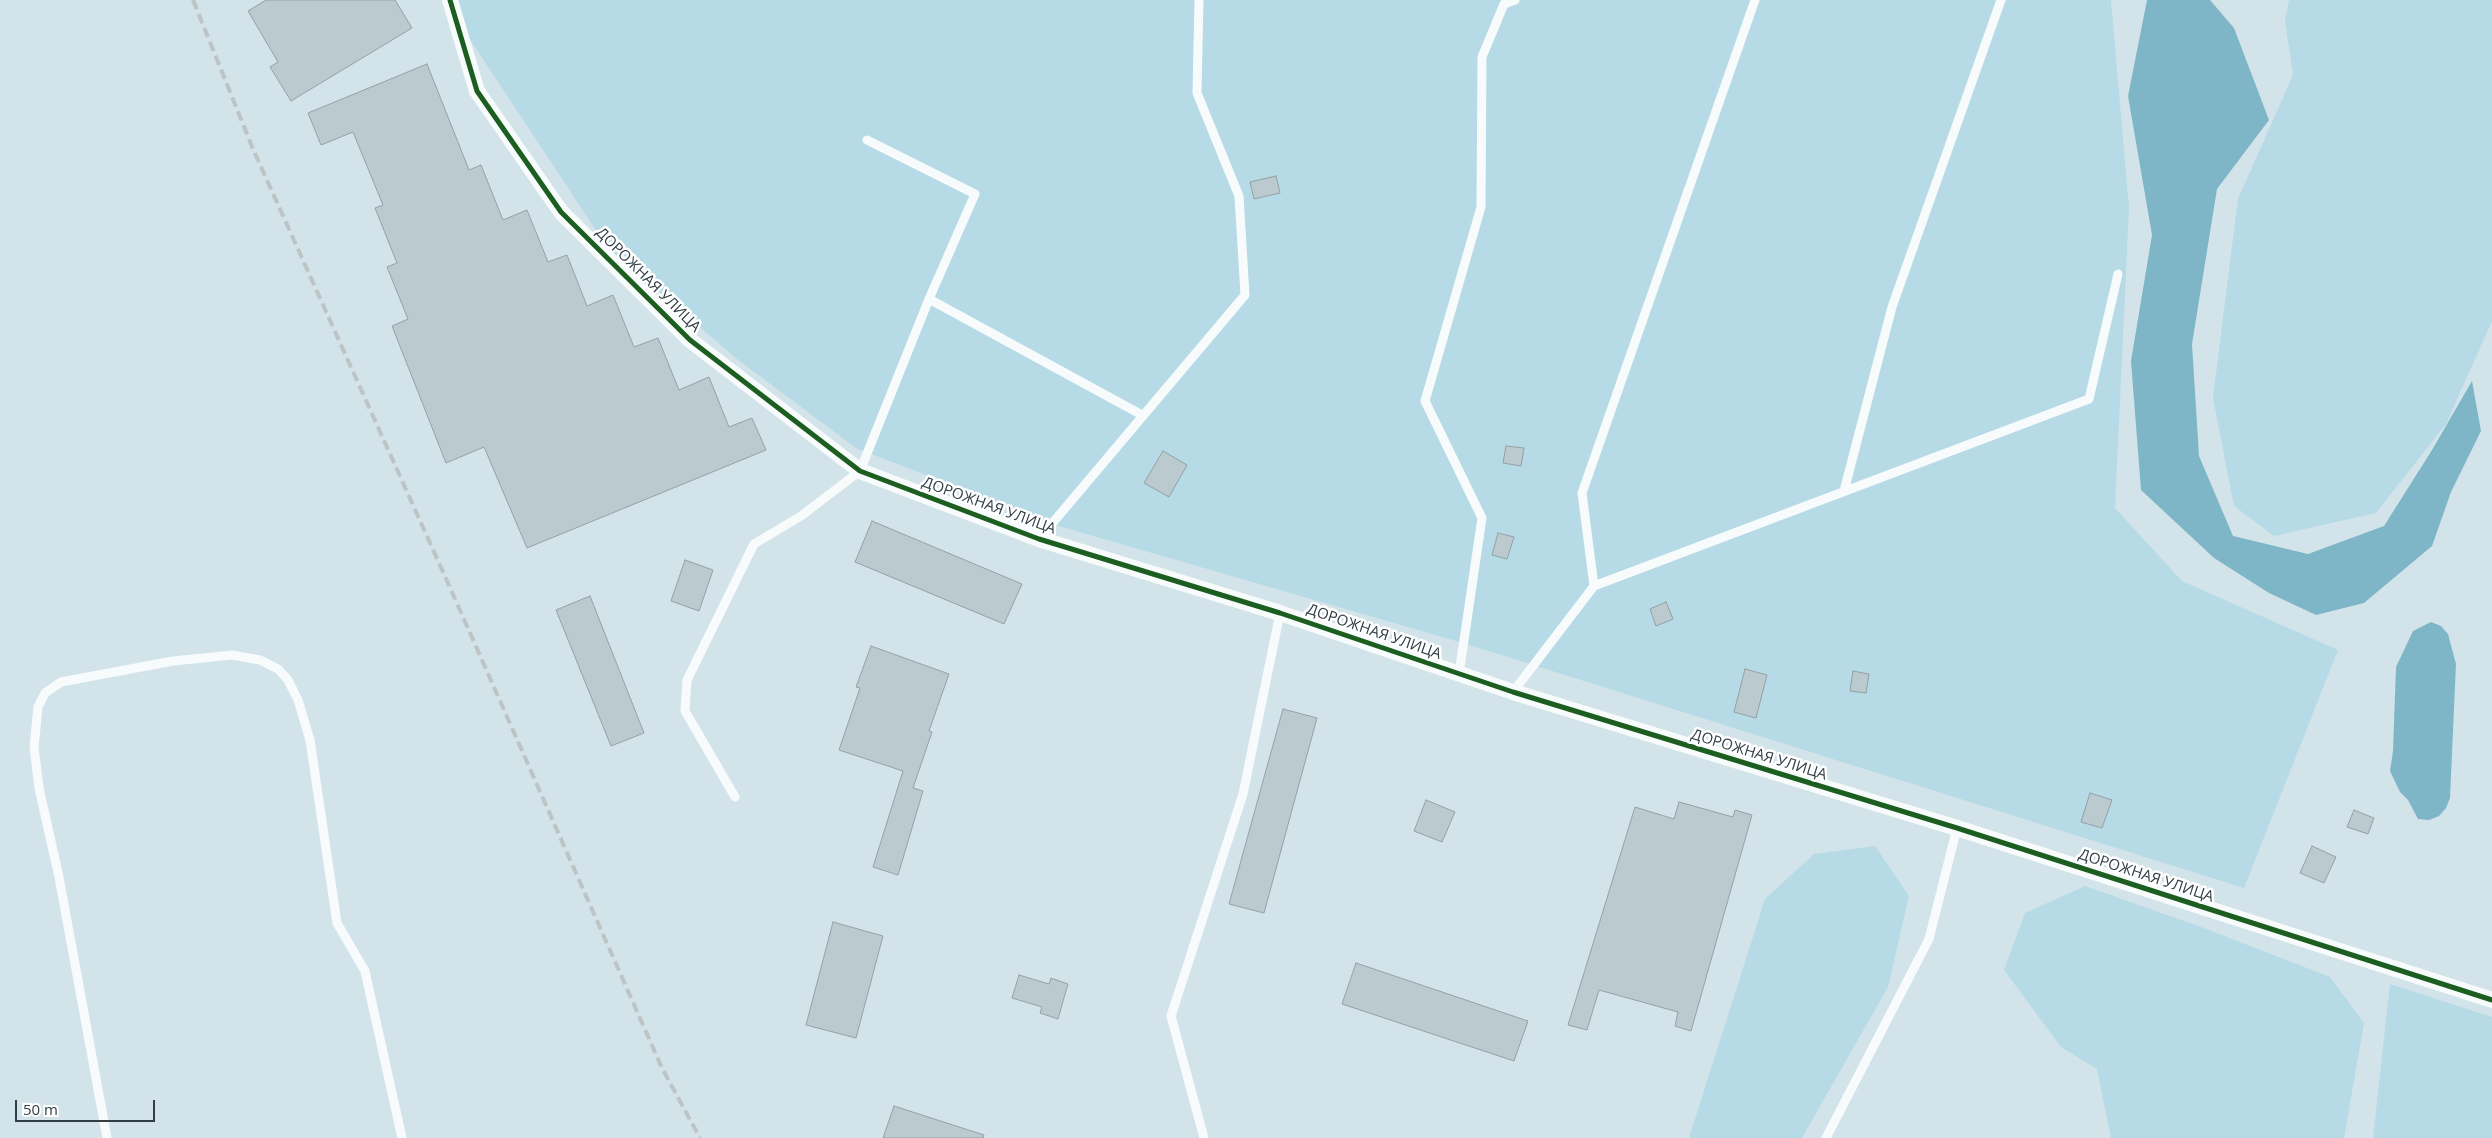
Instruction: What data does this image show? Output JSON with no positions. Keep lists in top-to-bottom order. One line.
{"streets":{"street":["ДОРОЖНАЯ УЛИЦА"]},"scale_bar":"50 m"}
